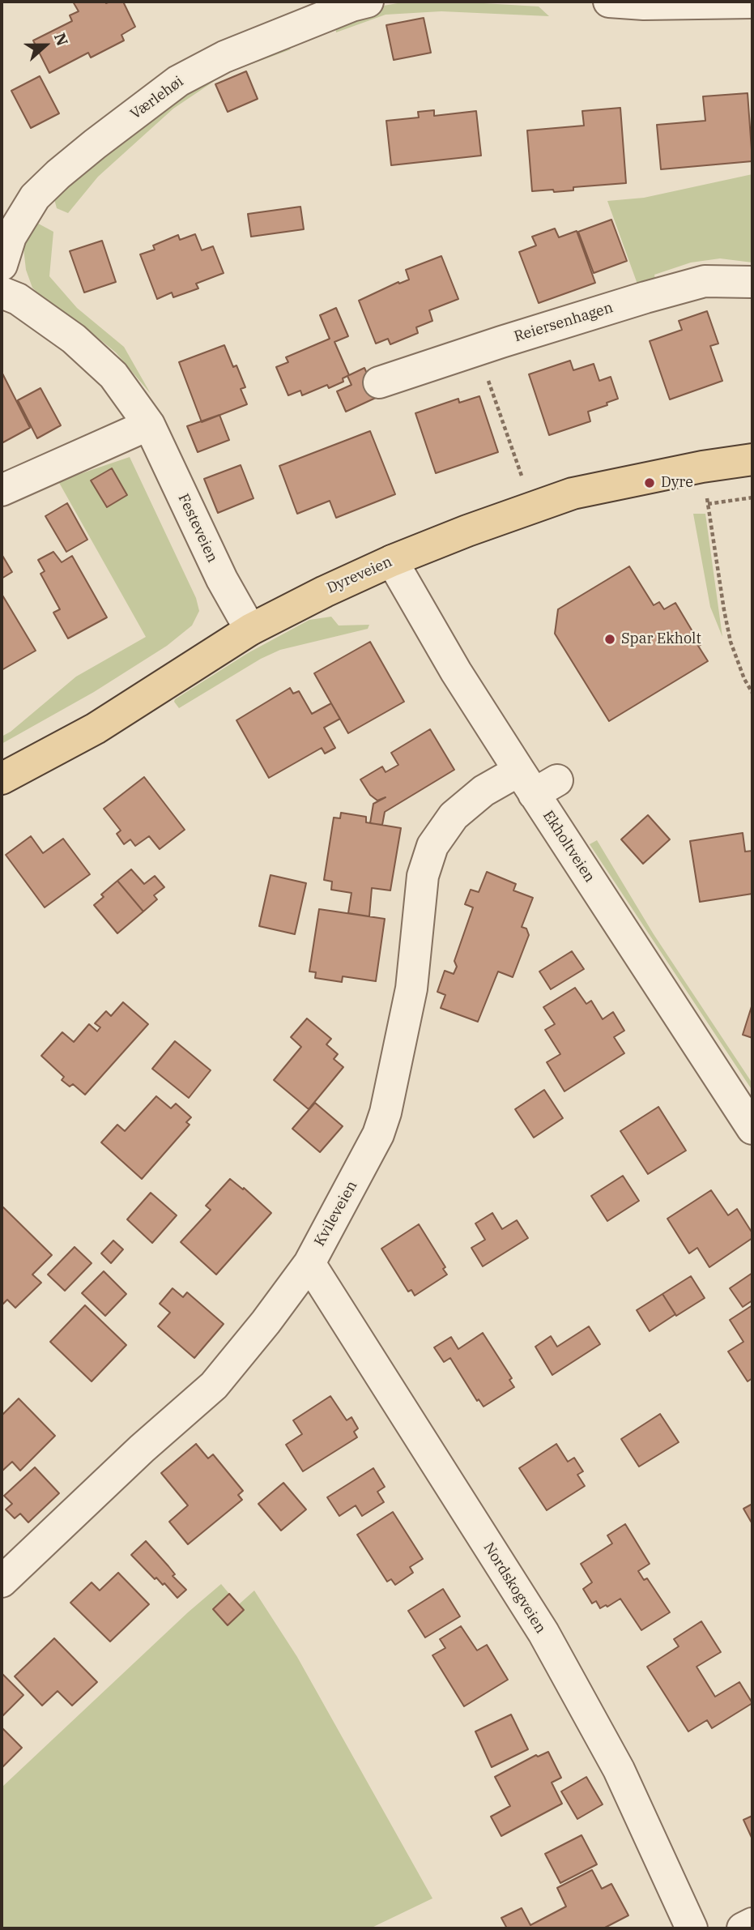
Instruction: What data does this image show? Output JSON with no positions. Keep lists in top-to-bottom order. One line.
{"streets":{"main road":["Dyreveien"],"street":["Værlehøi","Reiersenhagen","Festeveien","Ekholtveien","Kvileveien","Nordskogveien"]},"crossings":[["Festeveien","Dyreveien"],["Dyreveien","Ekholtveien"],["Ekholtveien","Kvileveien"],["Kvileveien","Nordskogveien"]],"places":["Dyre","Spar Ekholt"],"north":"right"}
